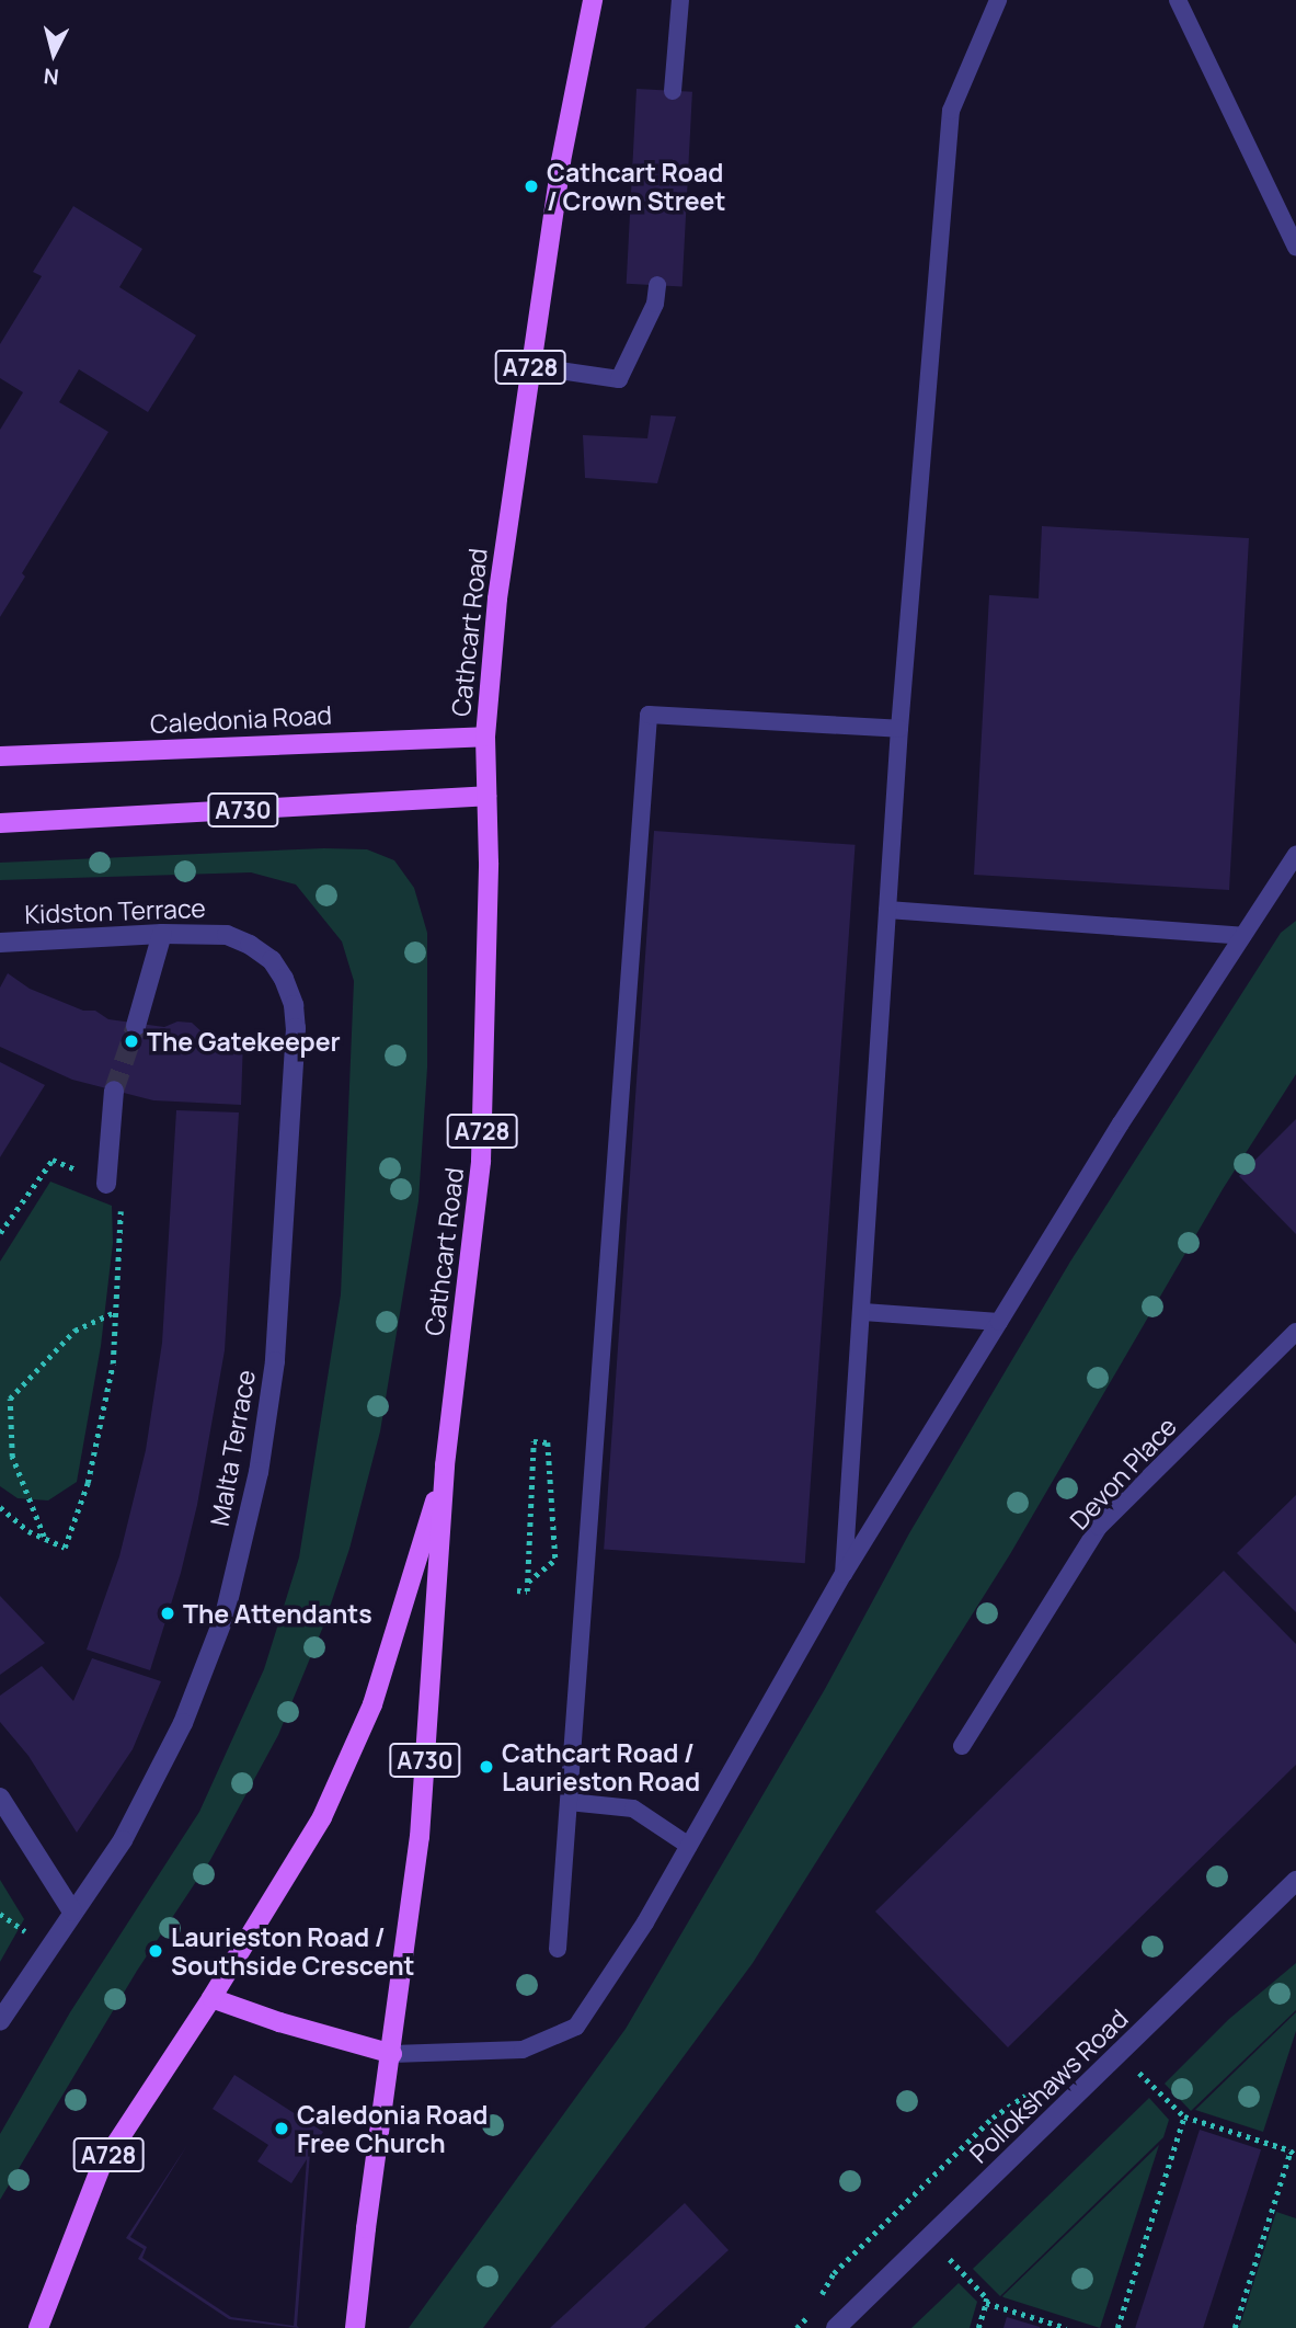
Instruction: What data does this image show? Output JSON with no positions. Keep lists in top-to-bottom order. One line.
{"streets":{"main road":["A728","Cathcart Road","Caledonia Road","A730"],"street":["Kidston Terrace","Malta Terrace","Pollokshaws Road"],"lane":["Devon Place"]},"crossings":[["A728","Cathcart Road"],["Cathcart Road","Caledonia Road"],["Cathcart Road","A730"],["Kidston Terrace","Malta Terrace"]],"places":["Cathcart Road / Crown Street","The Gatekeeper","The Attendants","Cathcart Road / Laurieston Road","Laurieston Road / Southside Crescent","Caledonia Road Free Church"],"north":"bottom"}
